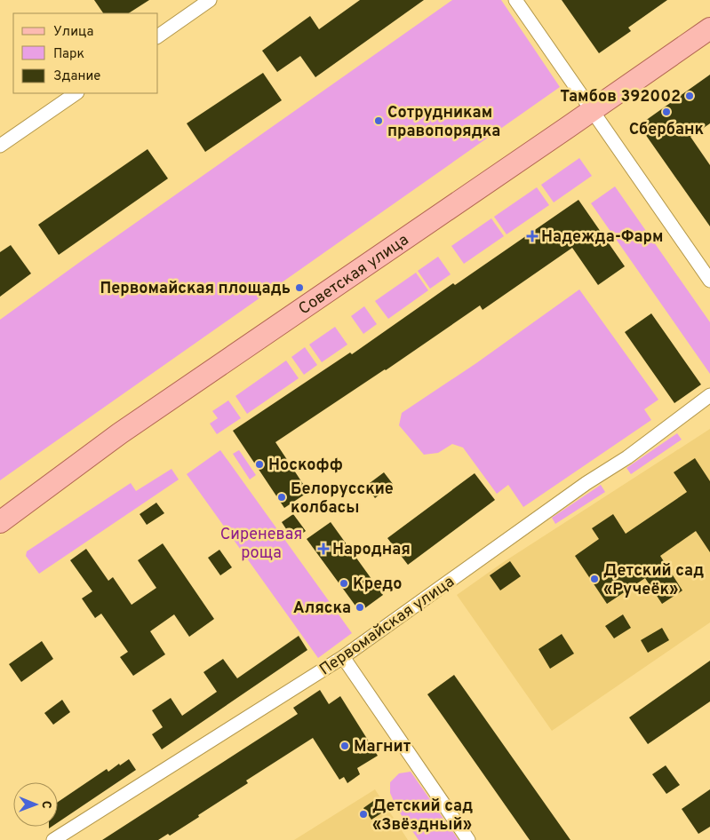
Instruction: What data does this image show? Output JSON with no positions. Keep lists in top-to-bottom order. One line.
{"streets":{"main road":["Советская улица"],"street":["Первомайская улица"]},"parks":["Сиреневая роща"],"places":{"other":["Тамбов 392002","Сбербанк","Сотрудникам правопорядка","Первомайская площадь","Носкофф","Белорусские колбасы","Детский сад «Ручеёк»","Кредо","Аляска","Магнит","Детский сад «Звёздный»"],"health":["Надежда-Фарм","Народная"]},"legend":["Улица","Парк","Здание"],"north":"right"}
